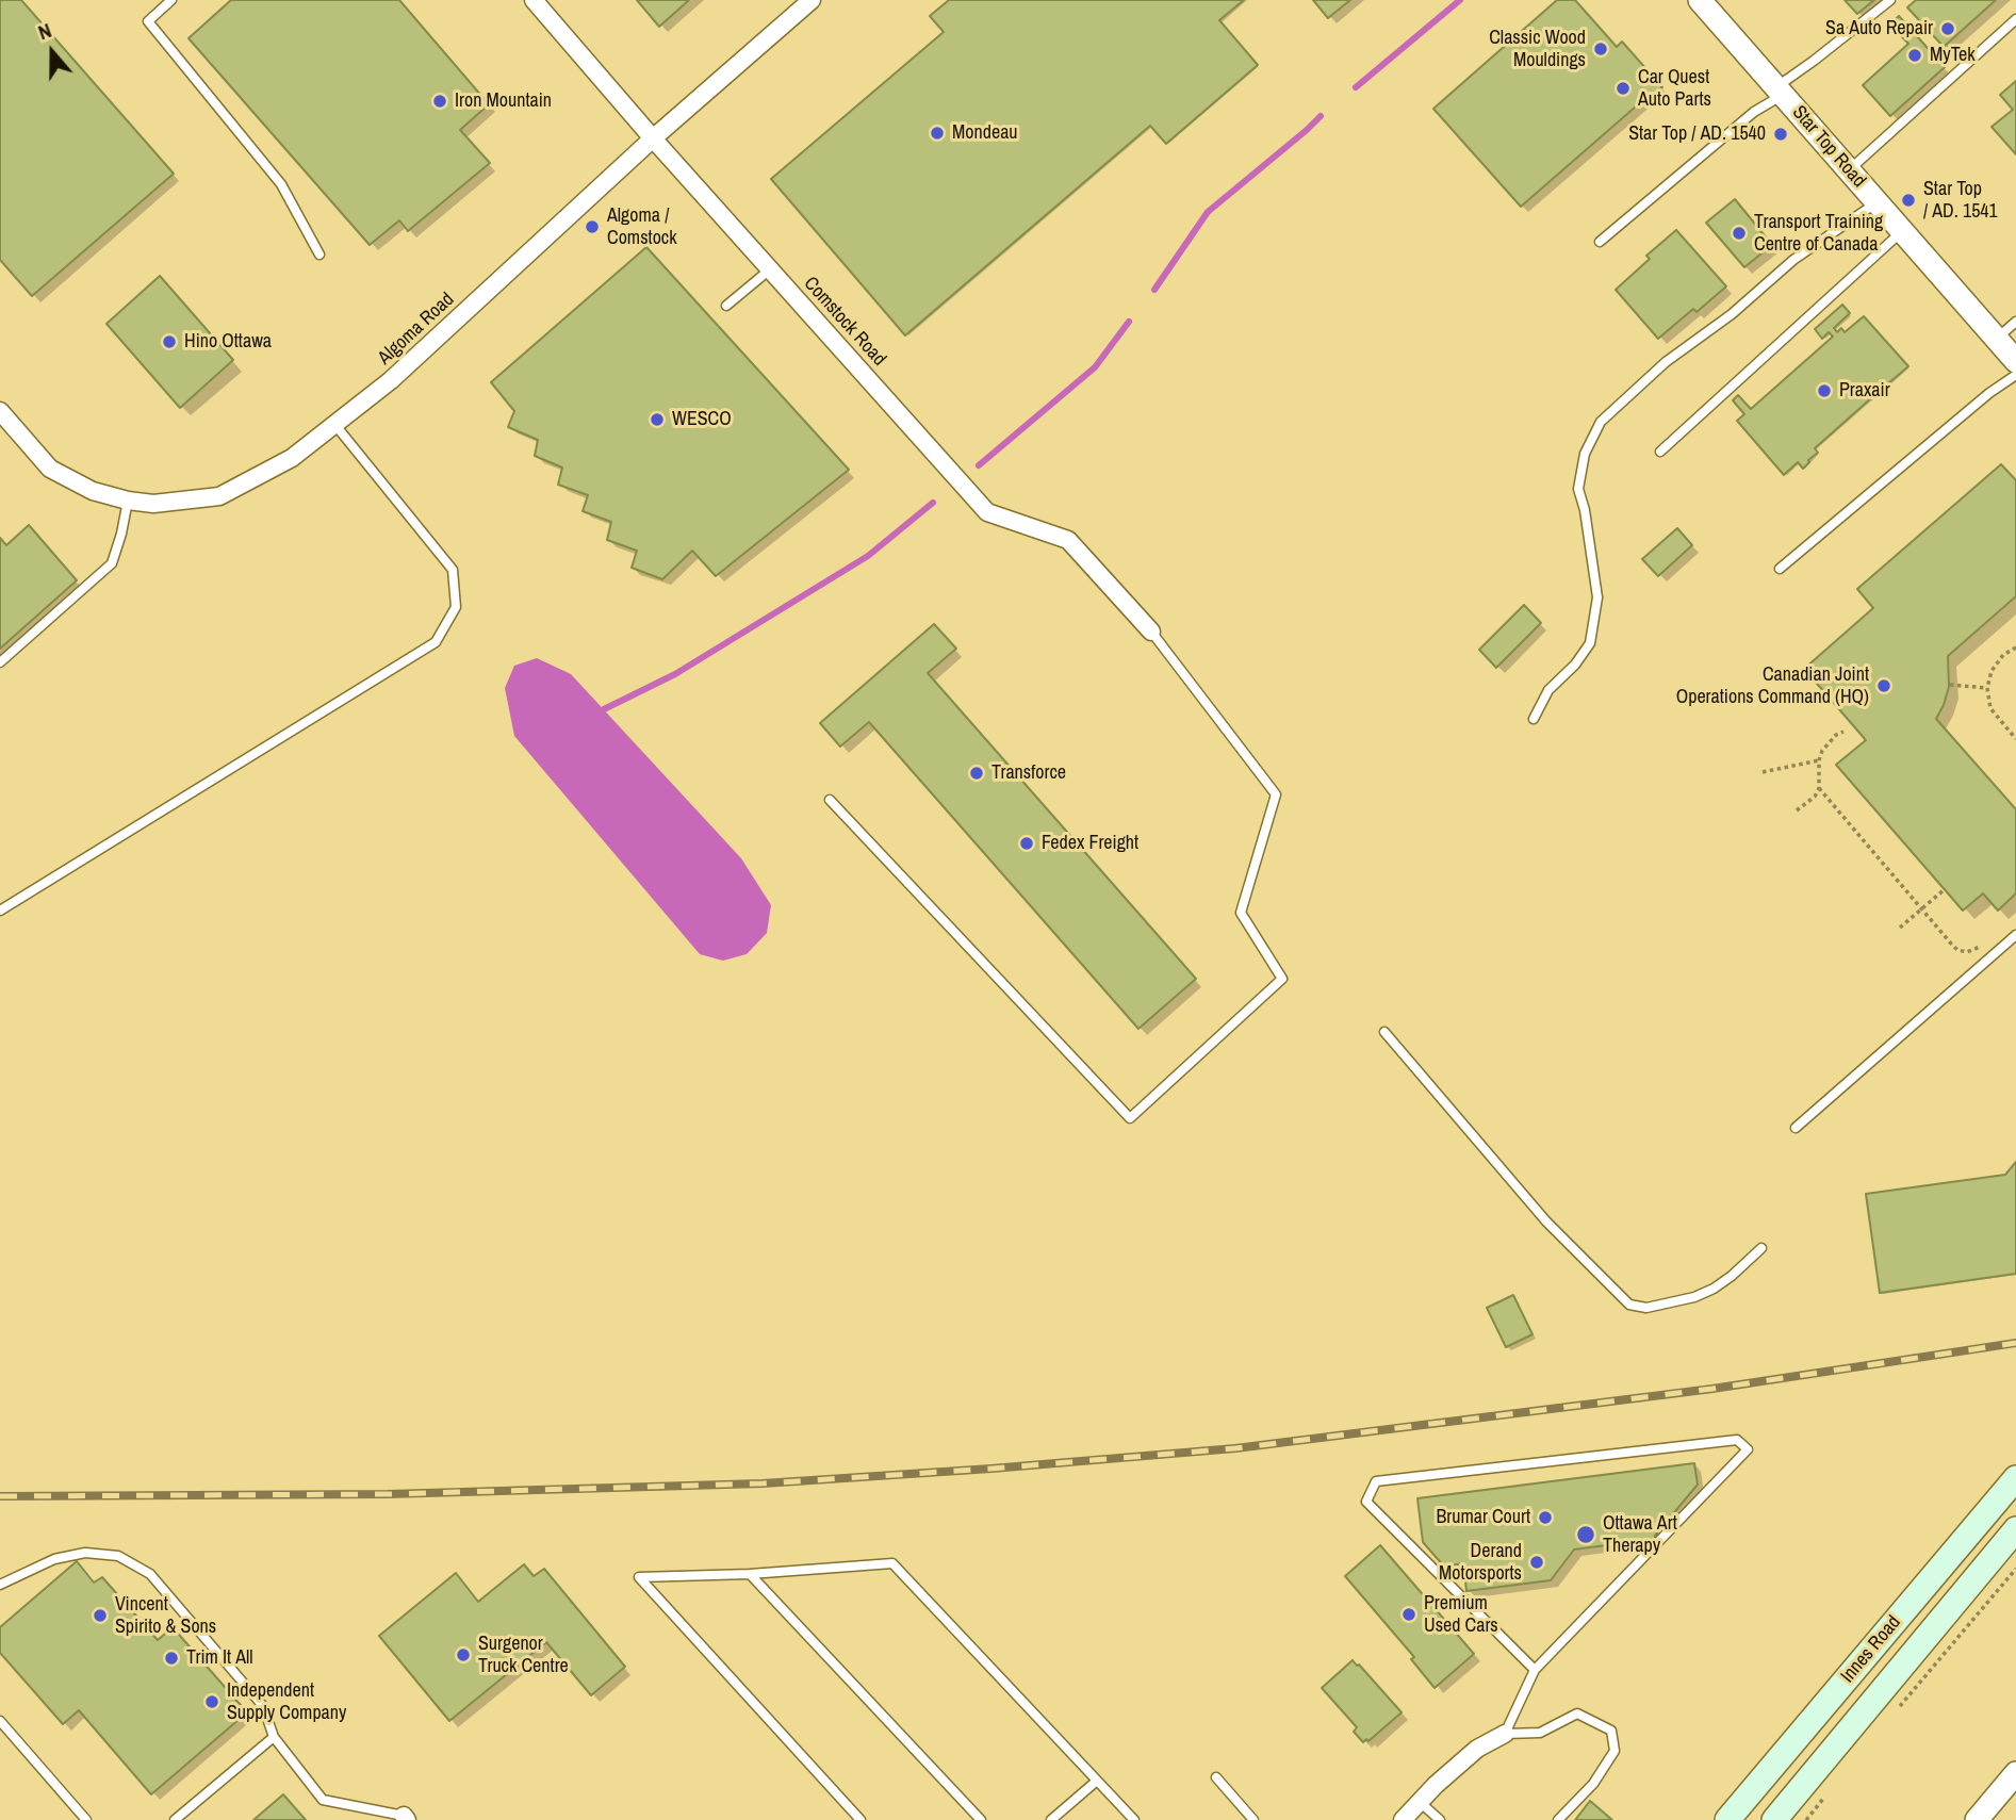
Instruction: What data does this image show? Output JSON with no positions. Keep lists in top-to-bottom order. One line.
{"streets":{"main road":["Innes Road"],"street":["Star Top Road","Comstock Road","Algoma Road"]},"crossings":[["Comstock Road","Algoma Road"]],"places":["Sa Auto Repair","Classic Wood Mouldings","MyTek","Car Quest Auto Parts","Iron Mountain","Mondeau","Star Top / AD. 1540","Star Top / AD. 1541","Algoma / Comstock","Transport Training Centre of Canada","Hino Ottawa","Praxair","WESCO","Canadian Joint Operations Command (HQ)","Transforce","Fedex Freight","Brumar Court","Ottawa Art Therapy","Derand Motorsports","Premium Used Cars","Vincent Spirito & Sons","Surgenor Truck Centre","Trim It All","Independent Supply Company"],"north":"top"}
